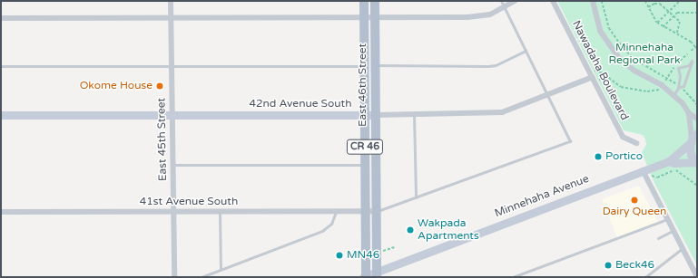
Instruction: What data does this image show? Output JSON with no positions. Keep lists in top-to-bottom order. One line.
{"streets":{"main road":["East 46th Street","CR 46"],"street":["Nawadaha Boulevard","42nd Avenue South","East 45th Street","Minnehaha Avenue","41st Avenue South"]},"crossings":[["Nawadaha Boulevard","42nd Avenue South"],["East 46th Street","42nd Avenue South"],["East 46th Street","Minnehaha Avenue"],["East 46th Street","41st Avenue South"],["42nd Avenue South","East 45th Street"],["East 45th Street","41st Avenue South"]],"parks":["Minnehaha Regional Park"],"places":["Okome House","Portico","Dairy Queen","Wakpada Apartments","MN46","Beck46"]}
